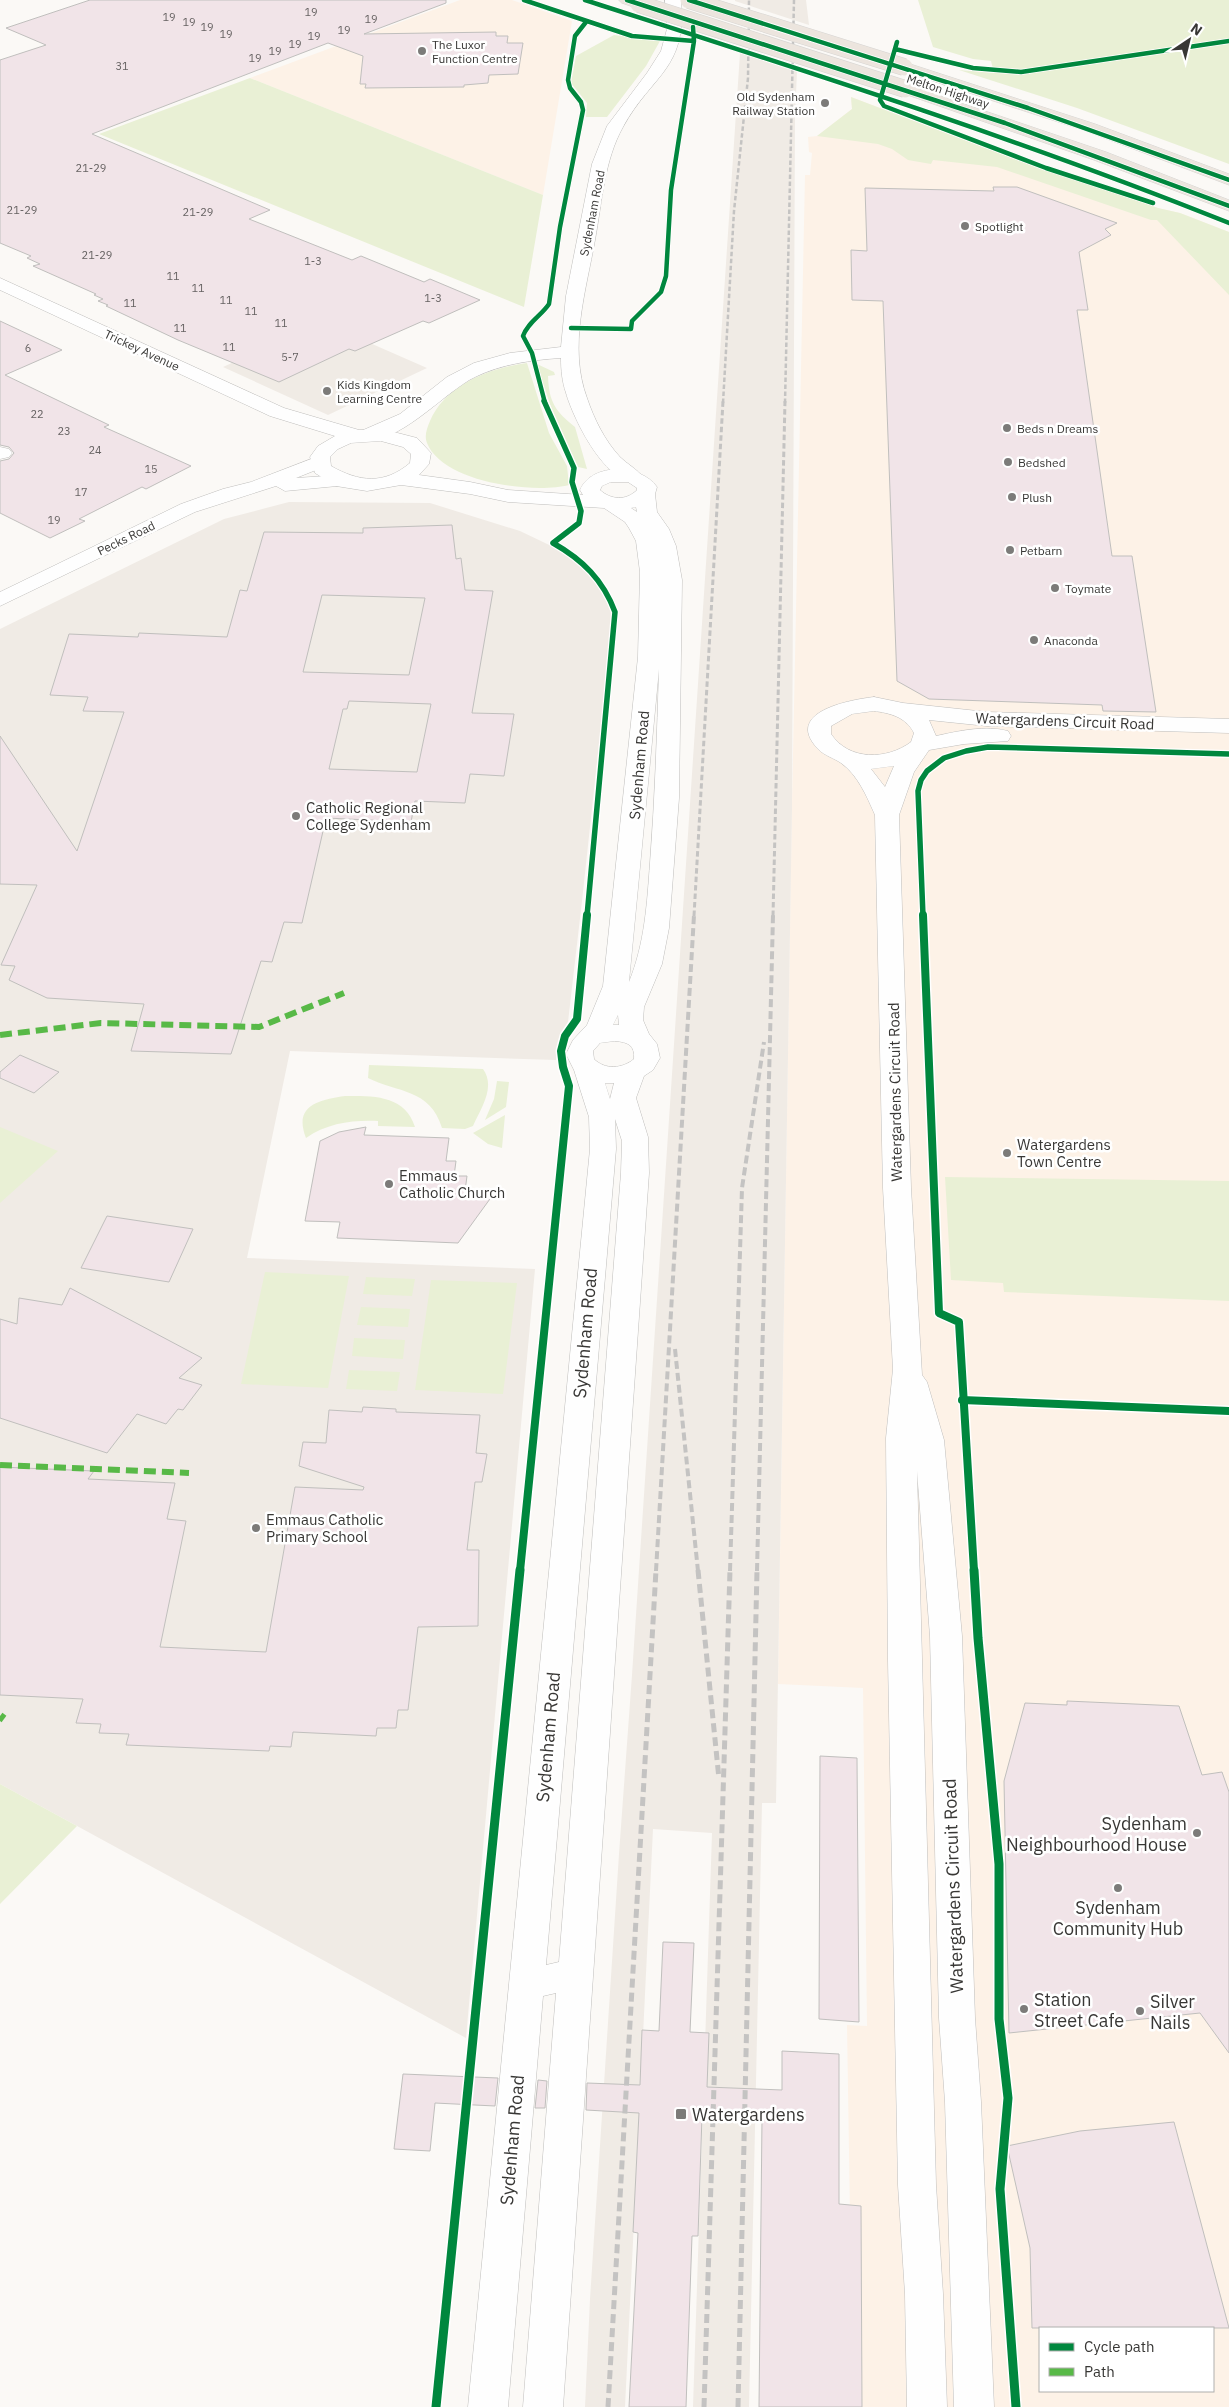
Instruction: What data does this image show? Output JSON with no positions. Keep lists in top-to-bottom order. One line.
{"streets":{"highway":["Melton Highway"],"street":["Sydenham Road","Trickey Avenue","Pecks Road","Watergardens Circuit Road"]},"crossings":[["Trickey Avenue","Pecks Road"]],"places":{"other":["The Luxor Function Centre","Old Sydenham Railway Station","Spotlight","Kids Kingdom Learning Centre","Beds n Dreams","Bedshed","Plush","Petbarn","Toymate","Anaconda","Catholic Regional College Sydenham","Watergardens Town Centre","Emmaus Catholic Church","Emmaus Catholic Primary School","Sydenham Neighbourhood House","Sydenham Community Hub","Station Street Cafe","Silver Nails"],"transit":["Watergardens"]},"house_numbers":["19","19","19","19","19","19","19","19","19","19","19","31","21-29","21-29","21-29","21-29","1-3","11","11","1-3","11","11","11","11","11","11","6","5-7","22","23","24","15","17","19"],"legend":["Cycle path","Path"],"north":"top right"}
